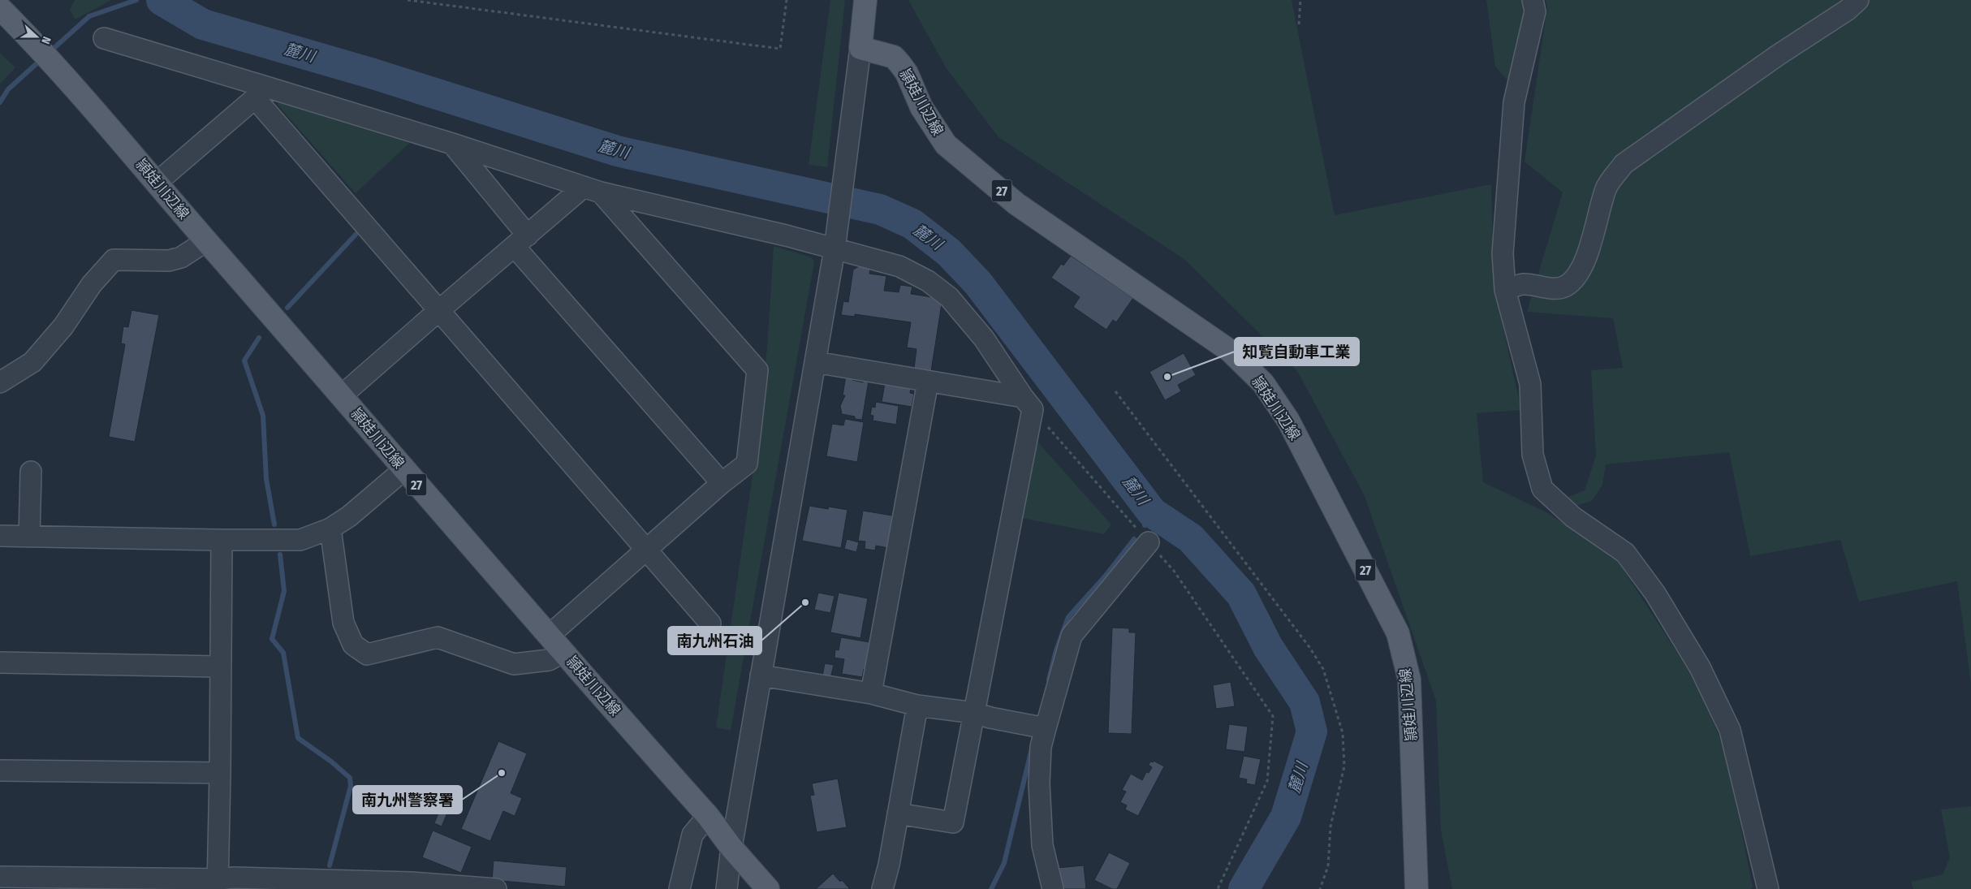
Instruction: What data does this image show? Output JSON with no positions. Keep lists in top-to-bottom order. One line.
{"streets":{"main road":["頴娃川辺線","27"]},"water":["麓川"],"places":["知覧自動車工業","南九州石油","南九州警察署"],"north":"right"}
